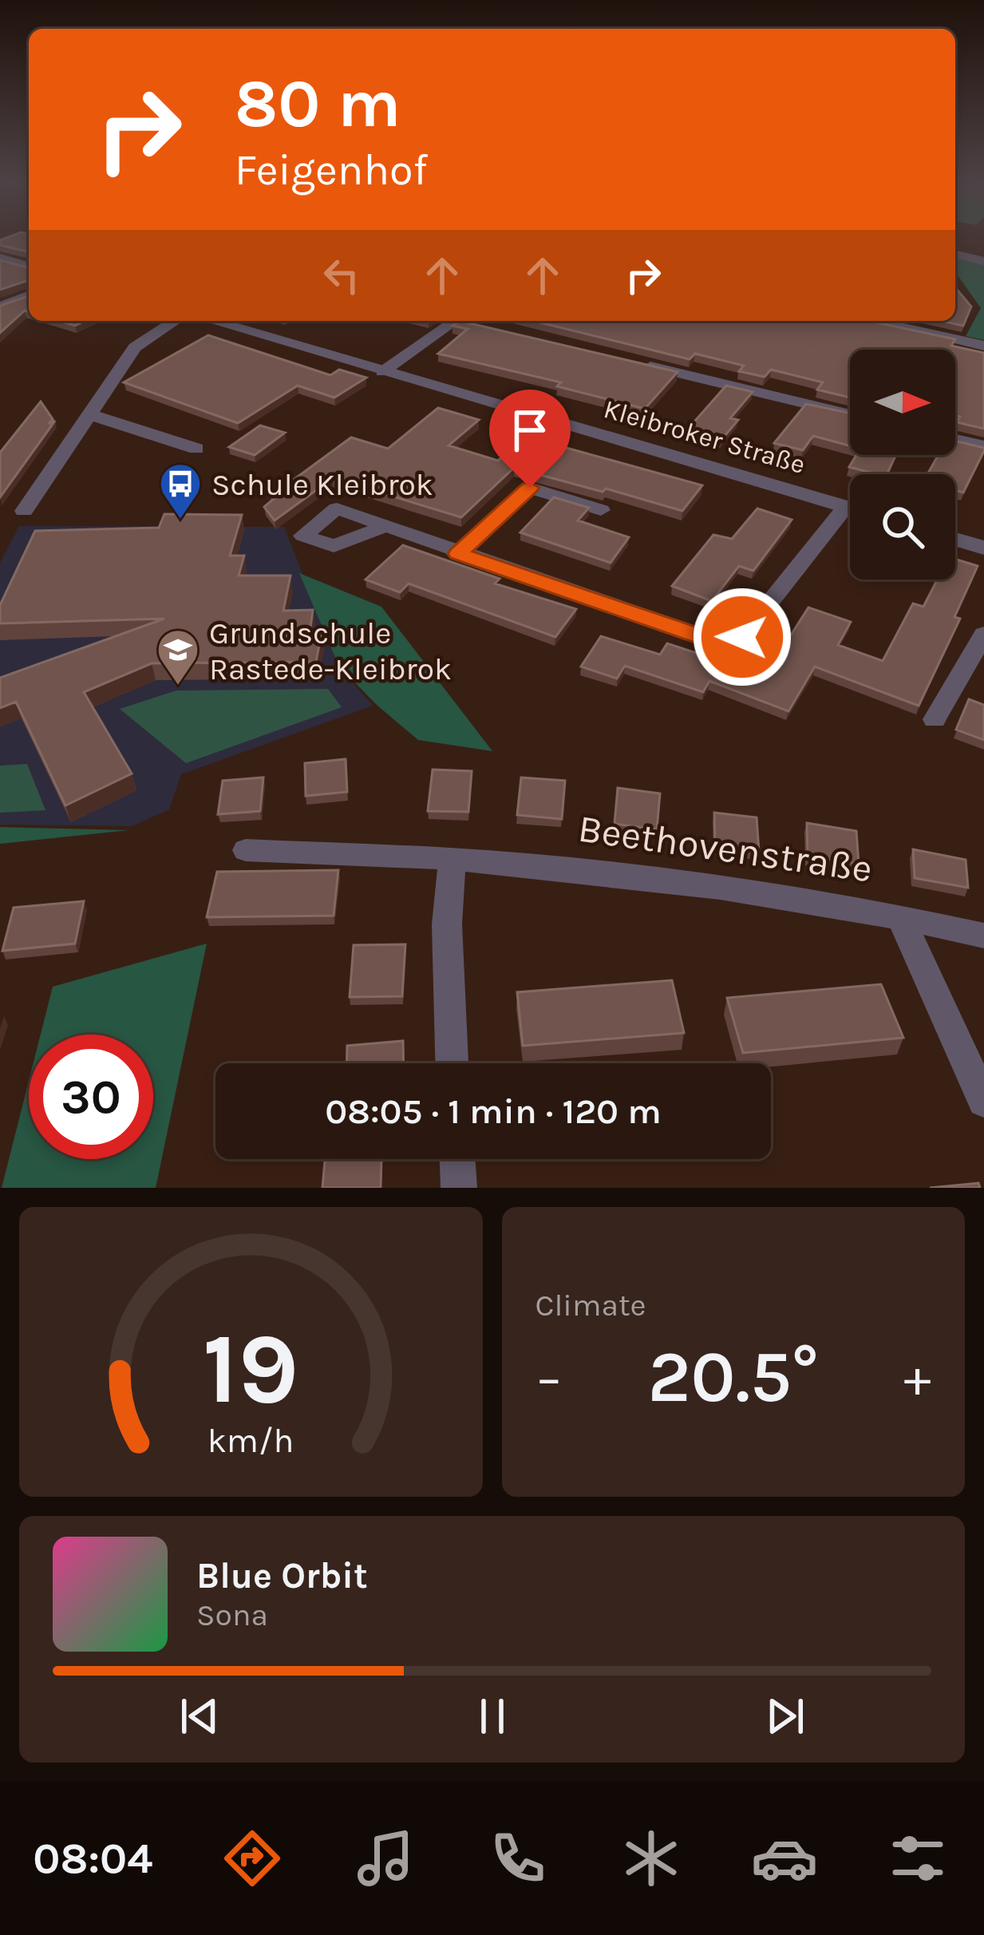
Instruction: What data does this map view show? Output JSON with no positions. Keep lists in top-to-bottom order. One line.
{"streets":{"street":["Kleibroker Straße","Beethovenstraße"]},"places":{"bus stop":["Schule Kleibrok"],"school or university":["Grundschule Rastede-Kleibrok"]},"north":"right","page":{"turn":["80 m","Feigenhof"],"limit":"30","trip":"08:05 · 1 min · 120 m","tile":"Climate","heat":["−","20.5°","+"],"song":["Blue Orbit","Sona"],"tabs":"08:04","gauge":["19","km/h"]}}
